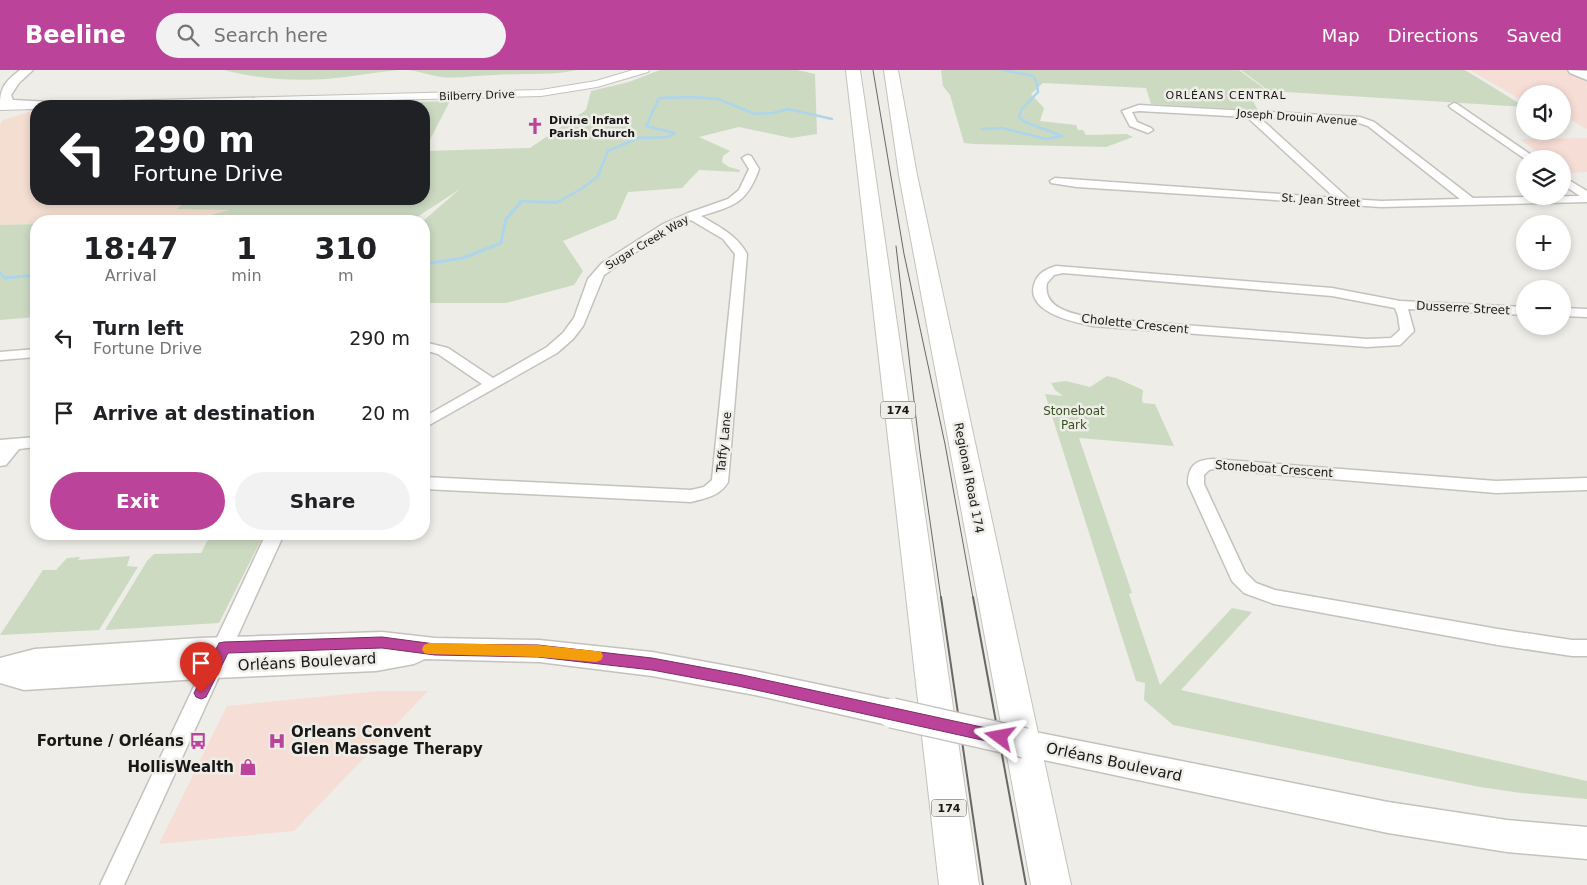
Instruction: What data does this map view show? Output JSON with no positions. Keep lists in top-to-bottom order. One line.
{"streets":{"highway":["174","Regional Road 174"],"main road":["Orléans Boulevard"],"street":["Bilberry Drive","Joseph Drouin Avenue","St. Jean Street","Sugar Creek Way","Dusserre Street","Cholette Crescent","Taffy Lane","Stoneboat Crescent"]},"crossings":[["Joseph Drouin Avenue","St. Jean Street"],["Sugar Creek Way","Taffy Lane"],["Dusserre Street","Cholette Crescent"]],"districts":["ORLÉANS CENTRAL"],"parks":["Stoneboat Park"],"places":{"church":["Divine Infant Parish Church"],"bus stop":["Fortune / Orléans"],"hospital":["Orleans Convent Glen Massage Therapy"],"shop":["HollisWealth"]},"page":{"header":"Beeline","search":"Search here","nav":["Map","Directions","Saved"],"map_buttons":["+","−"],"turn":["290 m","Fortune Drive"],"eta":["18:47","Arrival","1","min","310","m"],"list":[{"name":"Turn left","note":"Fortune Drive","value":"290 m"},{"name":"Arrive at destination","value":"20 m"}],"buttons":["Exit","Share"]}}
